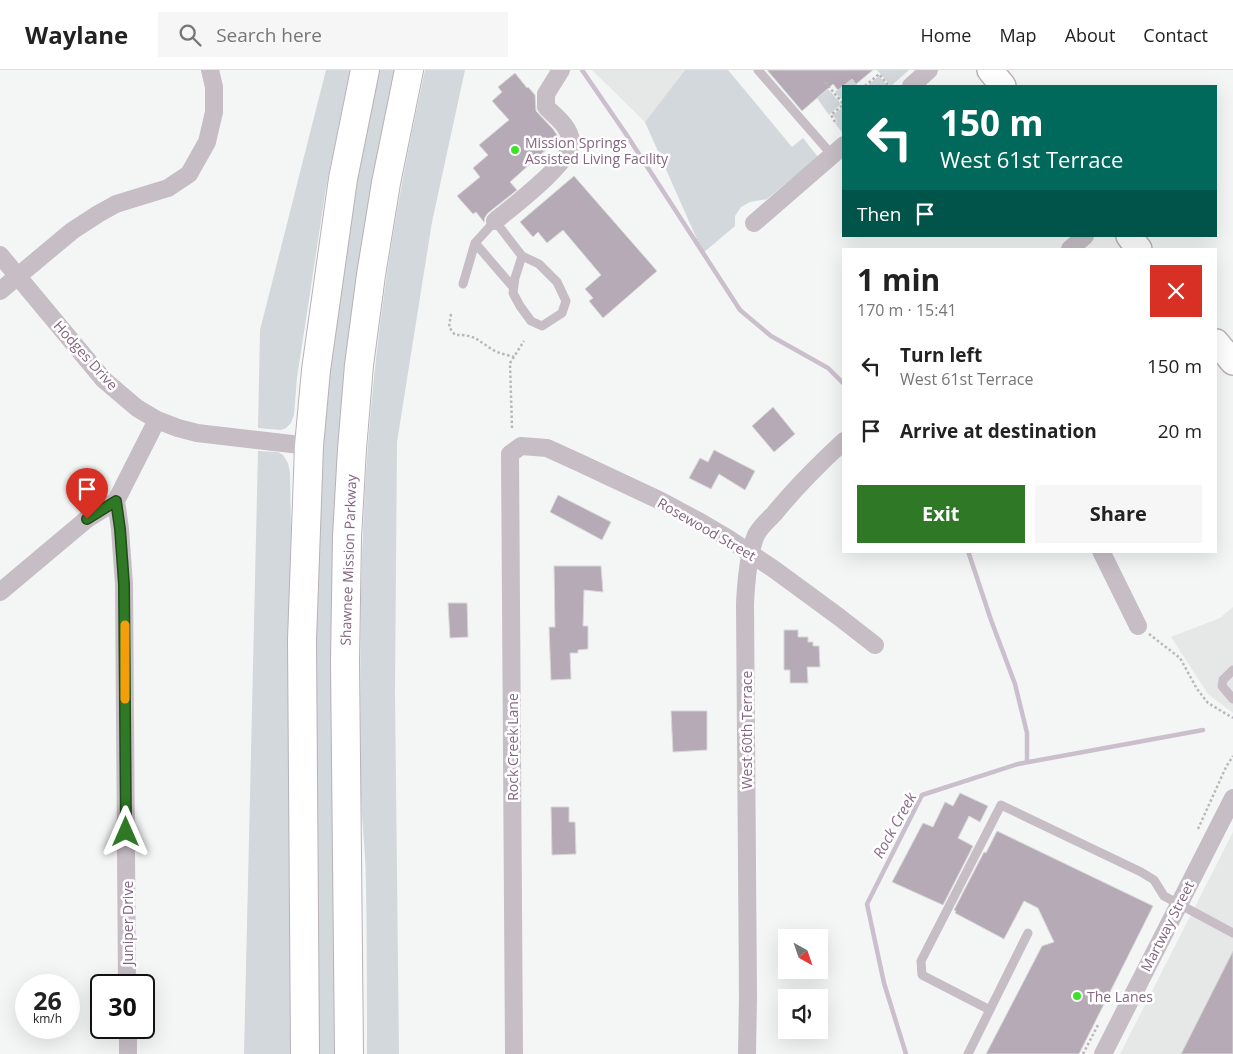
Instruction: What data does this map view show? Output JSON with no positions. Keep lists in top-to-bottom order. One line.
{"streets":{"highway":["Shawnee Mission Parkway"],"street":["Hodges Drive","Rosewood Street","West 60th Terrace","Rock Creek Lane","Juniper Drive","Martway Street"]},"crossings":[["Rosewood Street","West 60th Terrace"],["Rosewood Street","Rock Creek Lane"]],"water":["Rock Creek"],"places":["Mission Springs Assisted Living Facility","The Lanes"],"north":"bottom right","page":{"header":"Waylane","search":"Search here","nav":["Home","Map","About","Contact"],"turn":["150 m","West 61st Terrace"],"then":"Then","heading":["1 min","170 m · 15:41"],"list":[{"name":"Turn left","note":"West 61st Terrace","value":"150 m"},{"name":"Arrive at destination","value":"20 m"}],"buttons":["Exit","Share"],"speed":"26 km/h","limit":"30"}}
